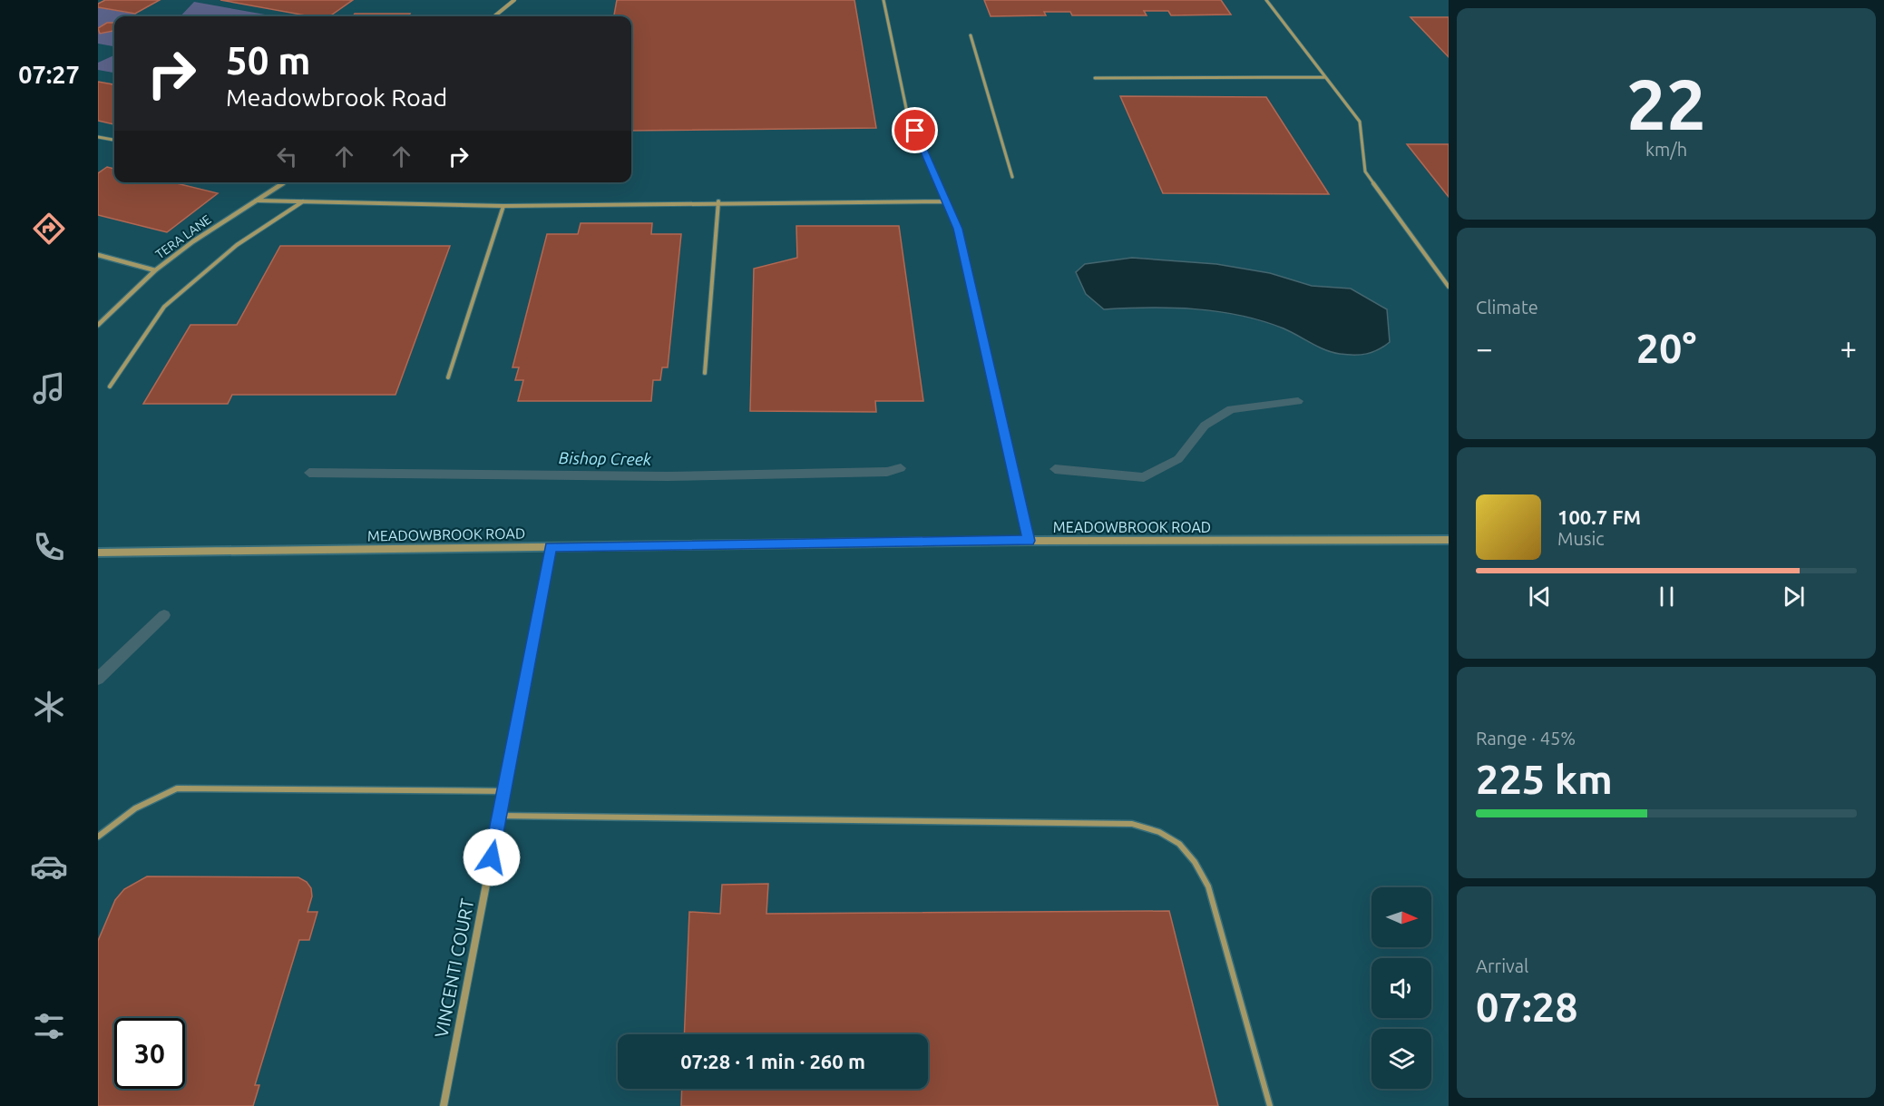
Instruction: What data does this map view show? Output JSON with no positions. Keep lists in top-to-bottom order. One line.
{"streets":{"street":["TERA LANE","MEADOWBROOK ROAD","VINCENTI COURT"]},"crossings":[["MEADOWBROOK ROAD","VINCENTI COURT"]],"water":["Bishop Creek"],"north":"right","page":{"tabs":"07:27","tile":[["22","km/h"],"Climate",["Range · 45%","225 km"],["Arrival","07:28"]],"turn":["50 m","Meadowbrook Road"],"heat":["−","20°","+"],"song":["100.7 FM","Music"],"limit":"30","trip":"07:28 · 1 min · 260 m"}}
